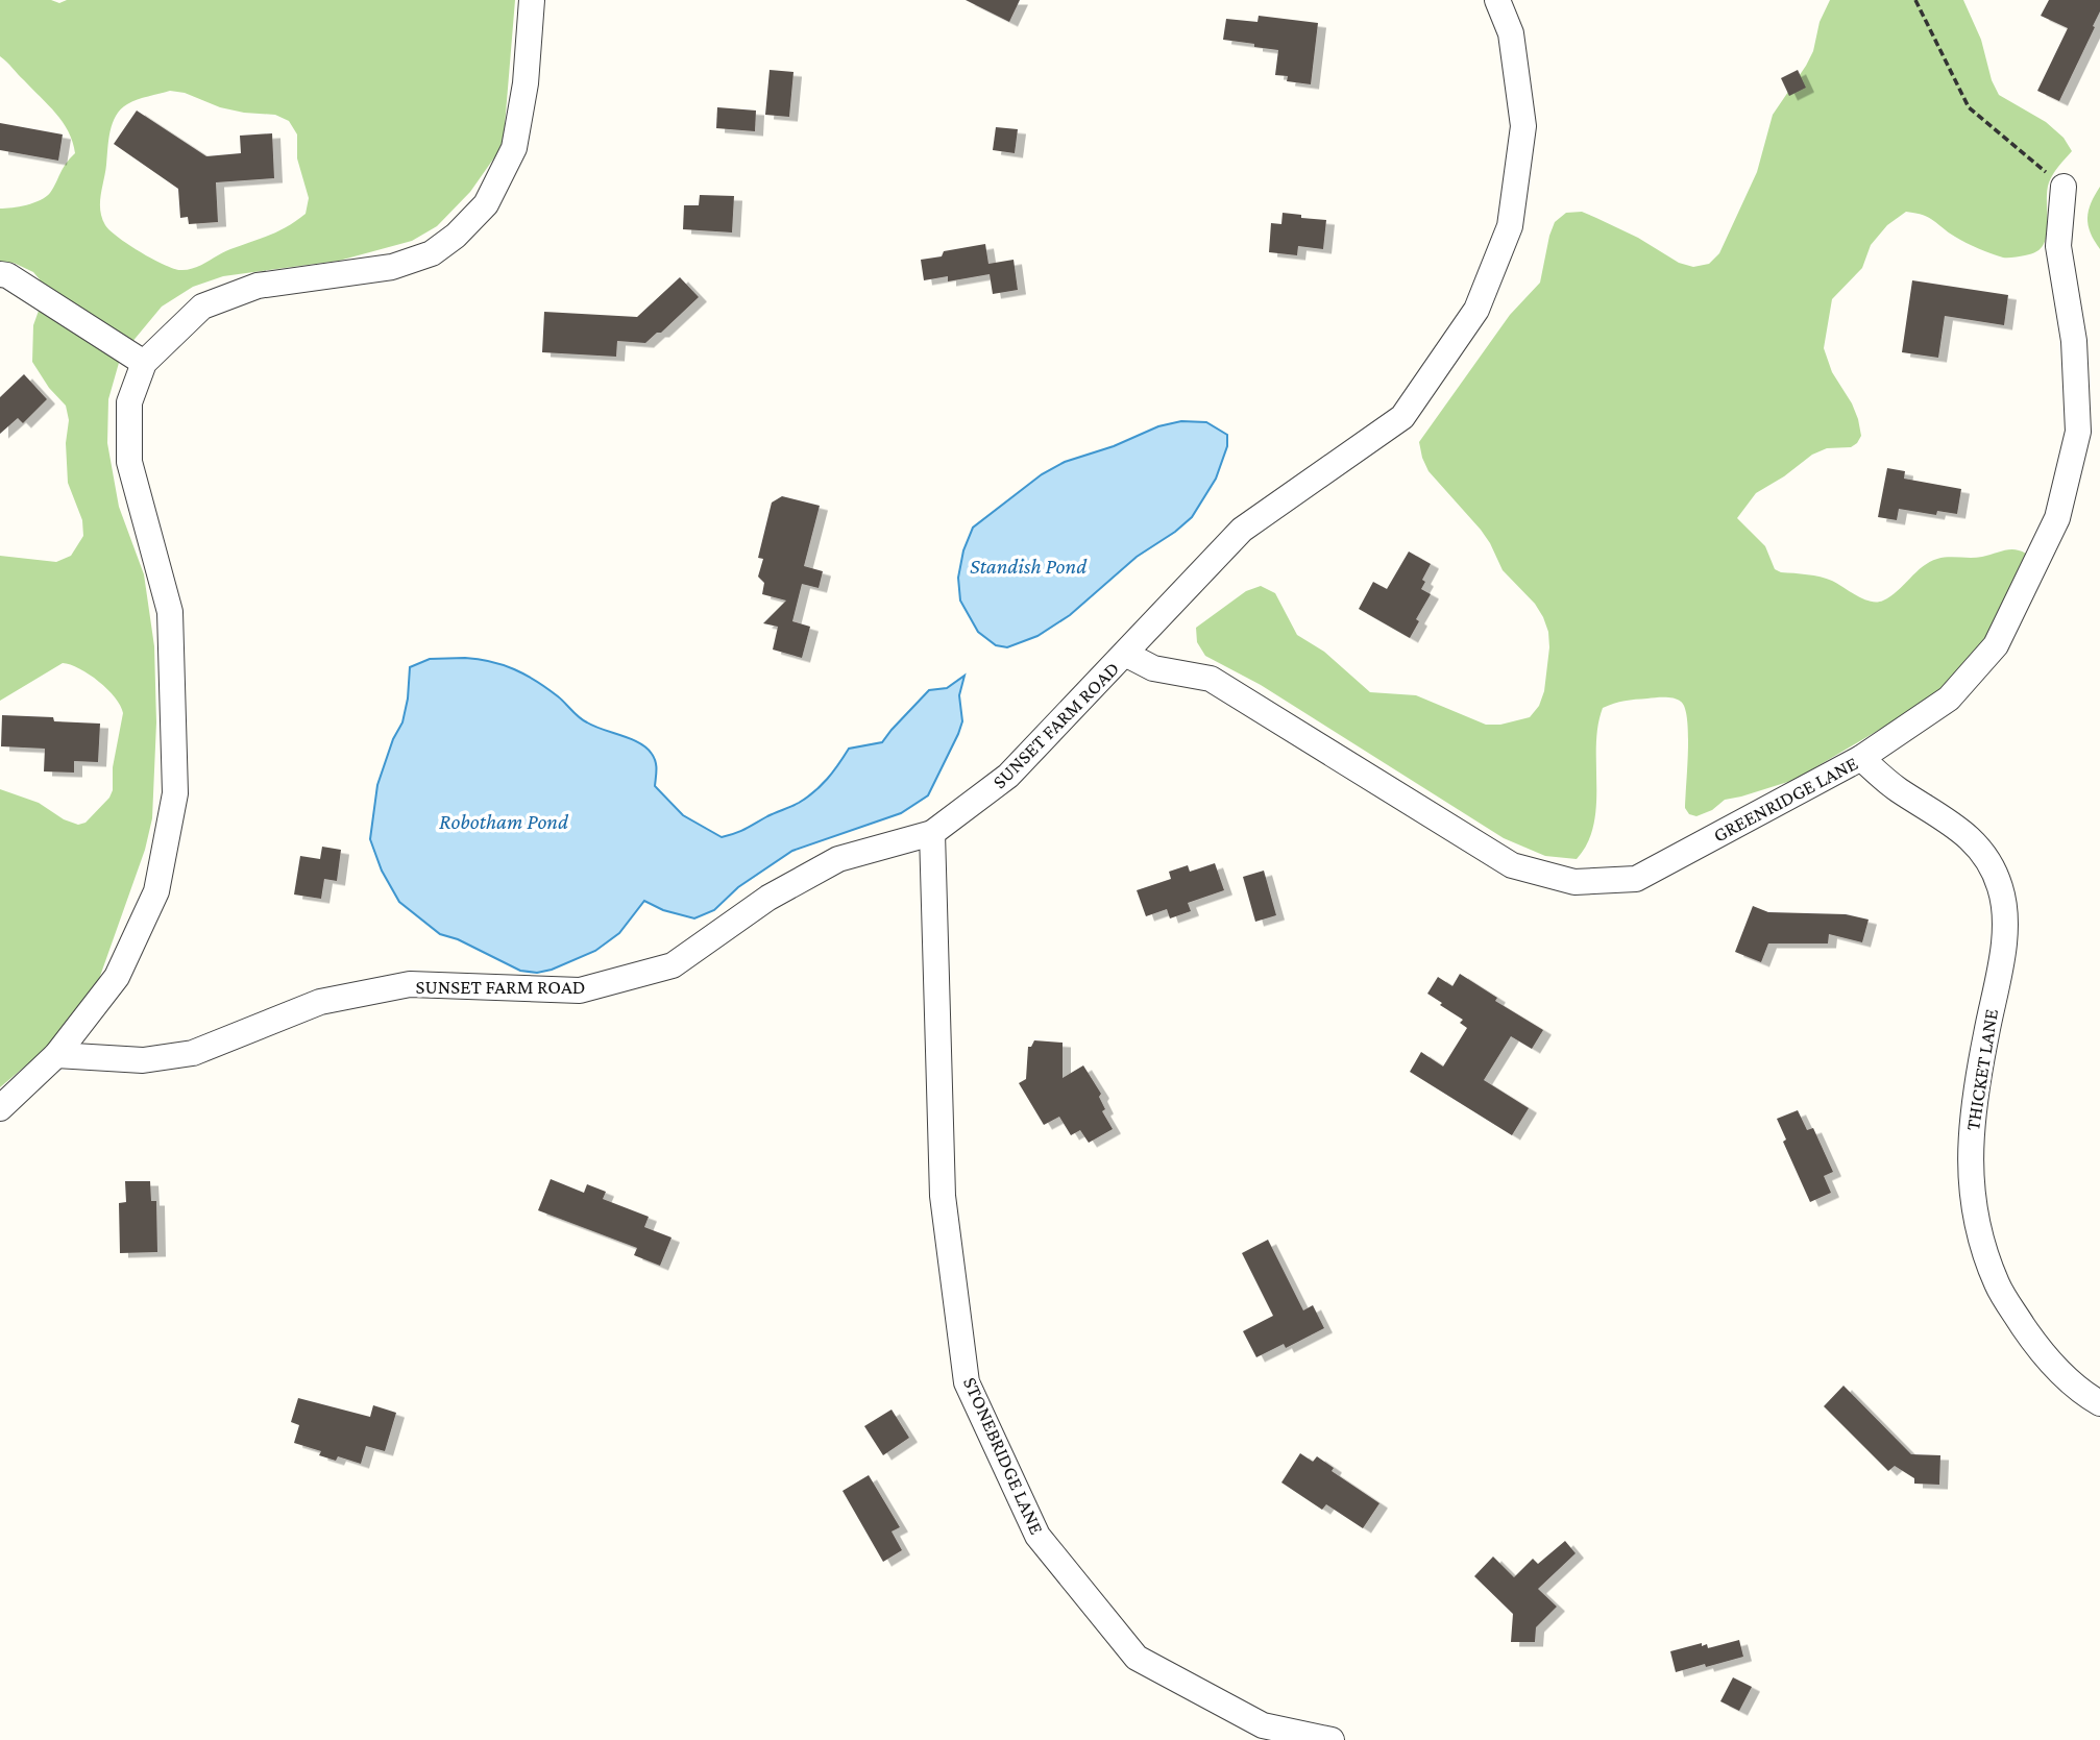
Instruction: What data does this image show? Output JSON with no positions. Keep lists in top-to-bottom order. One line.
{"streets":{"street":["SUNSET FARM ROAD","GREENRIDGE LANE","THICKET LANE","STONEBRIDGE LANE"]},"crossings":[["SUNSET FARM ROAD","GREENRIDGE LANE"],["SUNSET FARM ROAD","STONEBRIDGE LANE"],["GREENRIDGE LANE","THICKET LANE"]],"water":["Standish Pond","Robotham Pond"]}
